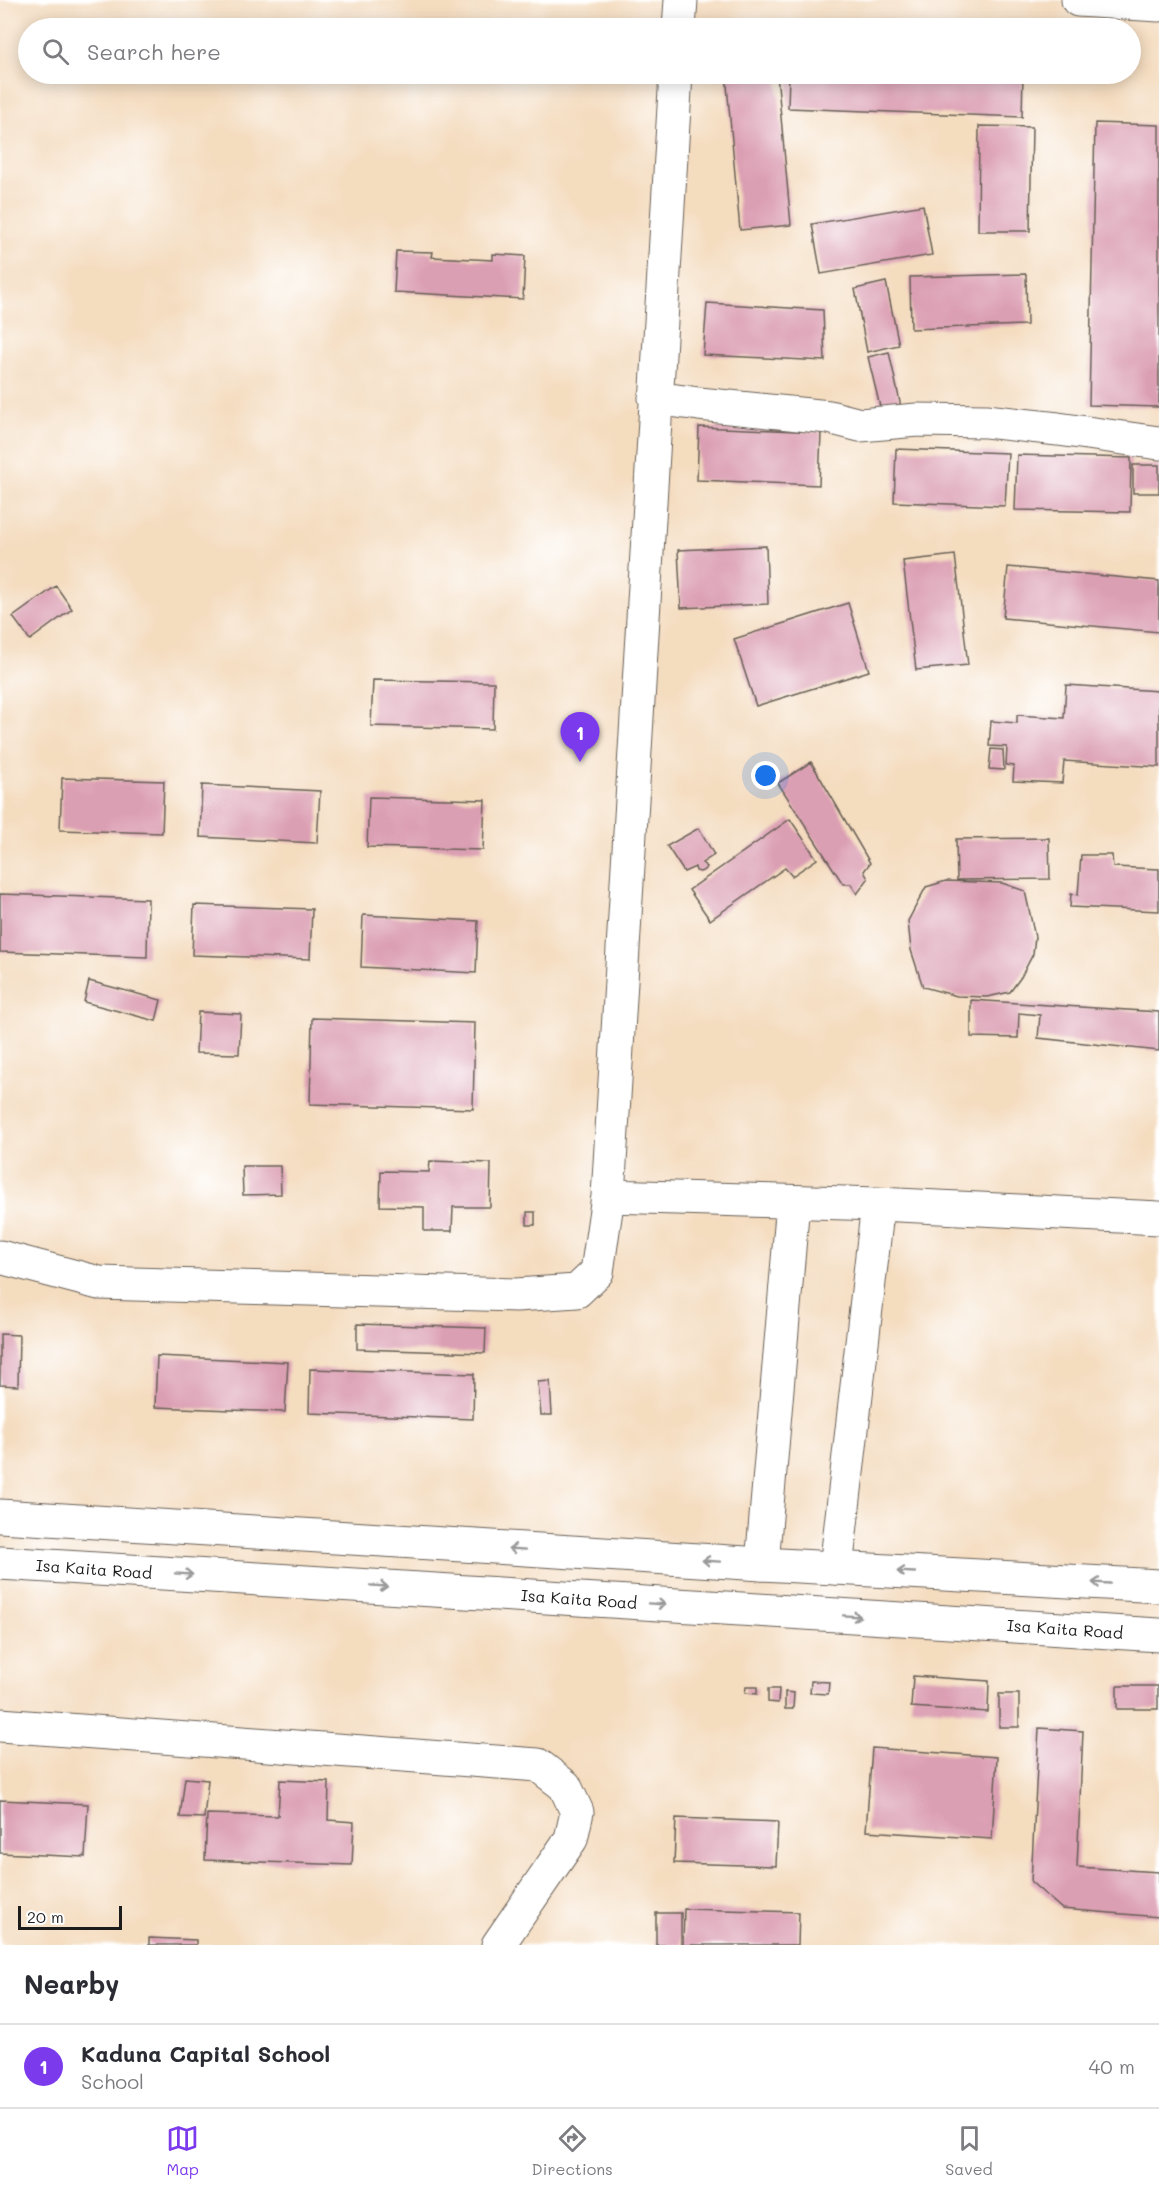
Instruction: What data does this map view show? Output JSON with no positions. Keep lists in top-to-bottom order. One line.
{"streets":{"main road":["Isa Kaita Road"]},"scale_bar":"20 m","page":{"search":"Search here","pins":"1","scale":"20 m","heading":"Nearby","list":[{"mark":"1","name":"Kaduna Capital School","note":"School","value":"40 m"}],"nav":["Map","Directions","Saved"]}}
